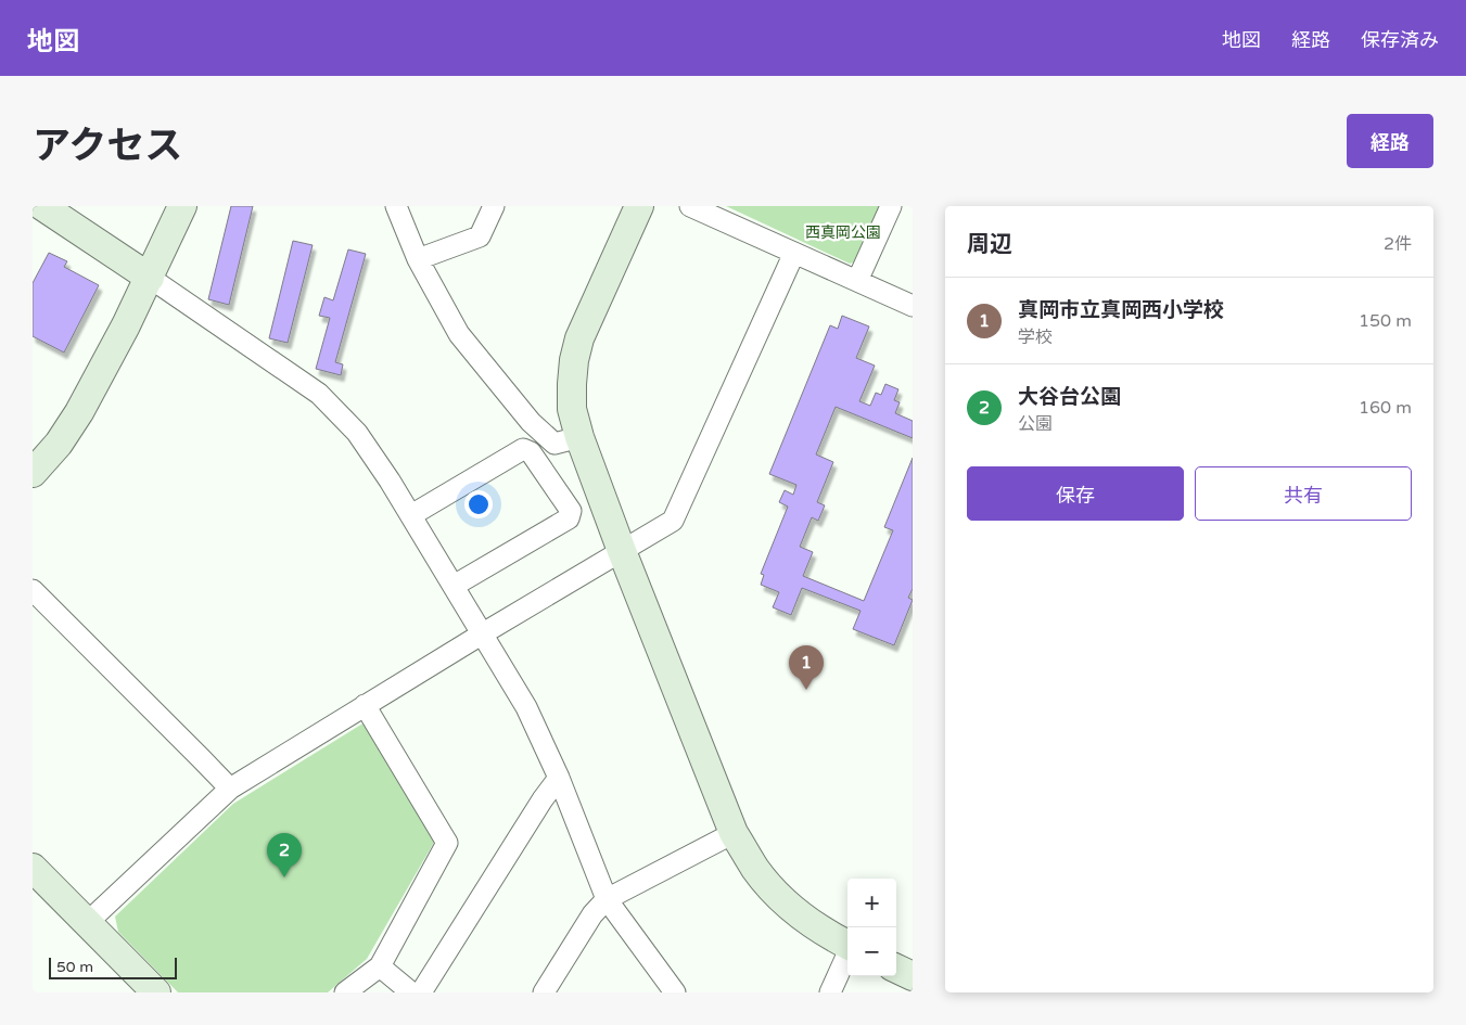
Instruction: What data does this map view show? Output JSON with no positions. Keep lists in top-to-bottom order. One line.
{"parks":["西真岡公園"],"scale_bar":"50 m","page":{"header":"地図","nav":["地図","経路","保存済み"],"title":"アクセス","buttons":["経路",["保存","共有"]],"heading":["周辺","2件"],"list":[{"mark":"1","name":"真岡市立真岡西小学校","note":"学校","value":"150 m"},{"mark":"2","name":"大谷台公園","note":"公園","value":"160 m"}],"pins":["1","2"],"map_buttons":["+","−"],"scale":"50 m"}}
